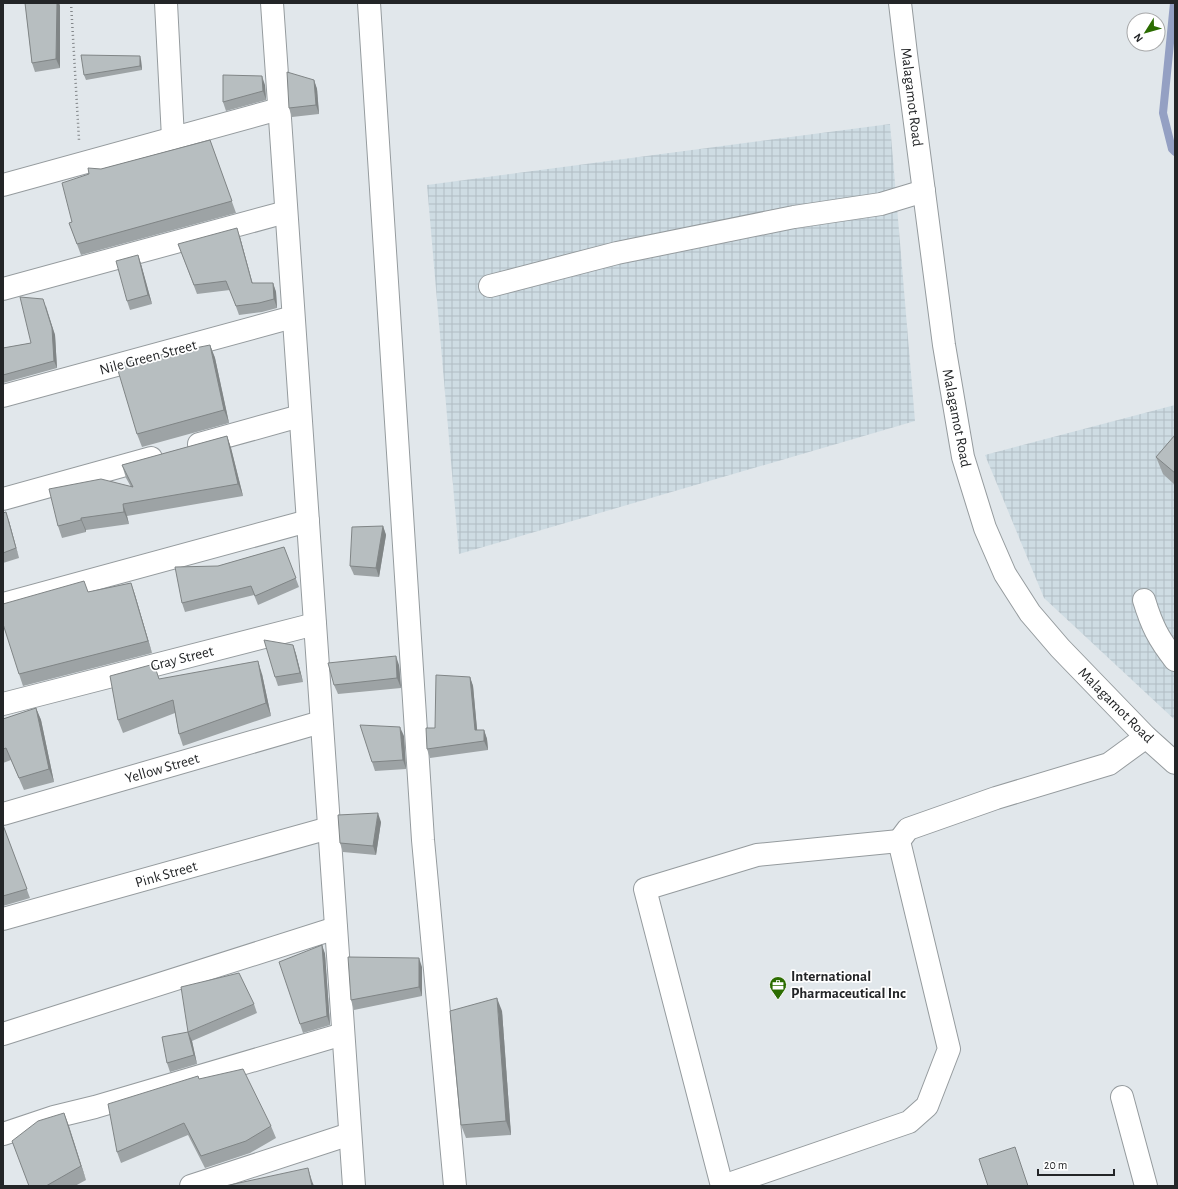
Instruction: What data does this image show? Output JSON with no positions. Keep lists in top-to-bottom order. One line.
{"streets":{"street":["Malagamot Road","Nile Green Street","Gray Street","Yellow Street","Pink Street"]},"places":{"office":["International Pharmaceutical Inc"]},"scale_bar":"20 m","north":"bottom left"}
